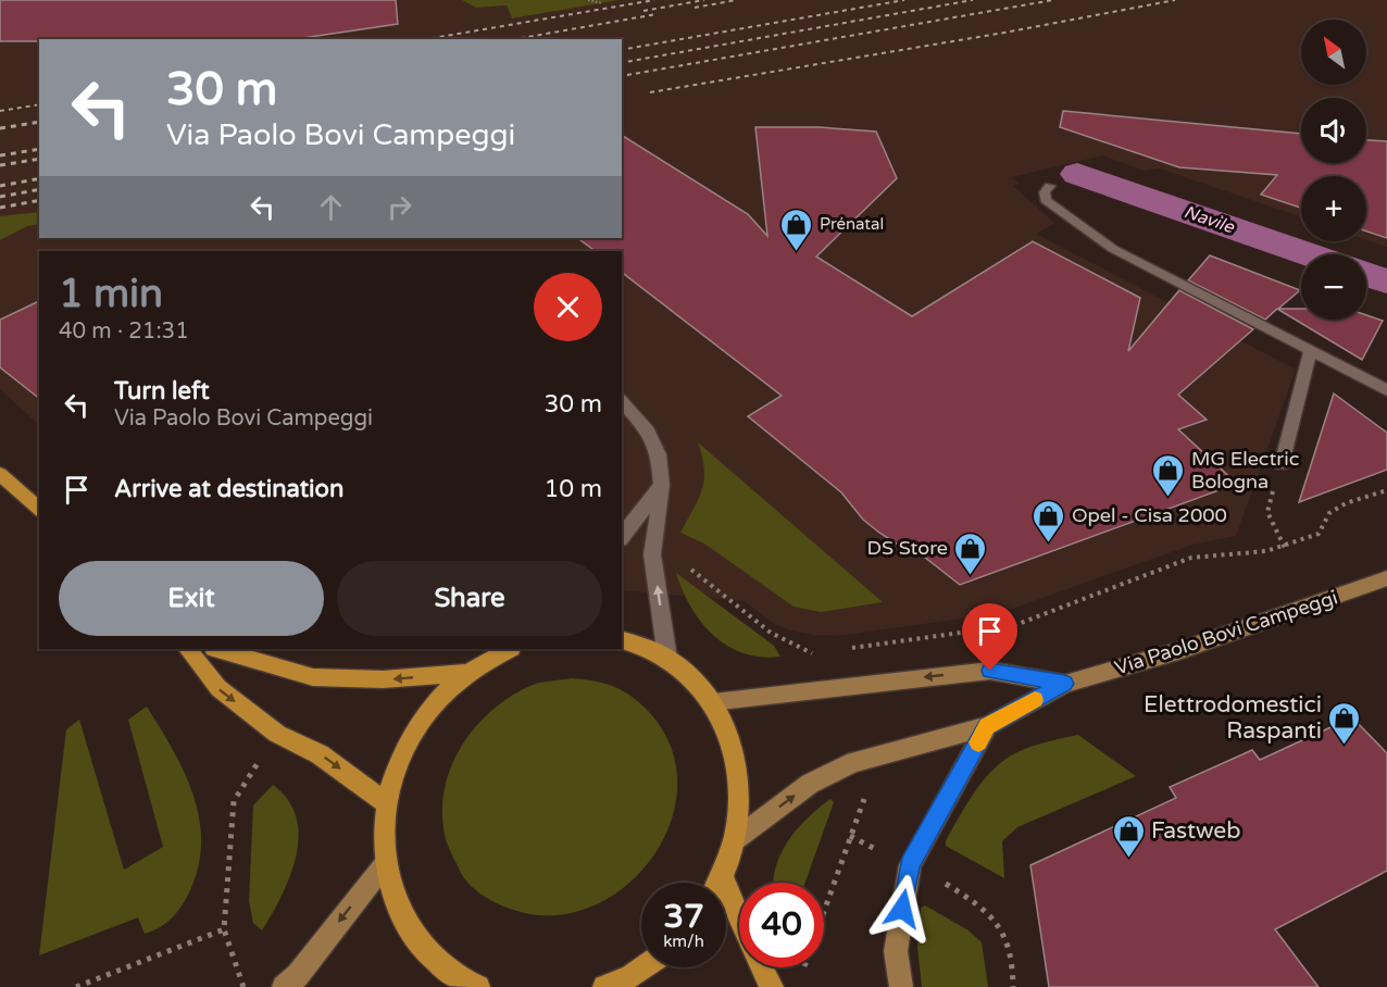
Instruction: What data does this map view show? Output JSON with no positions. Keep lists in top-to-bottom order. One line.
{"streets":{"street":["Via Paolo Bovi Campeggi"]},"water":["Navile"],"places":{"shop":["Prénatal","MG Electric Bologna","Opel - Cisa 2000","DS Store","Elettrodomestici Raspanti","Fastweb"]},"north":"top left","page":{"map_buttons":["+","−"],"turn":["30 m","Via Paolo Bovi Campeggi"],"heading":["1 min","40 m · 21:31"],"list":[{"name":"Turn left","note":"Via Paolo Bovi Campeggi","value":"30 m"},{"name":"Arrive at destination","value":"10 m"}],"buttons":["Exit","Share"],"speed":"37 km/h","limit":"40"}}
